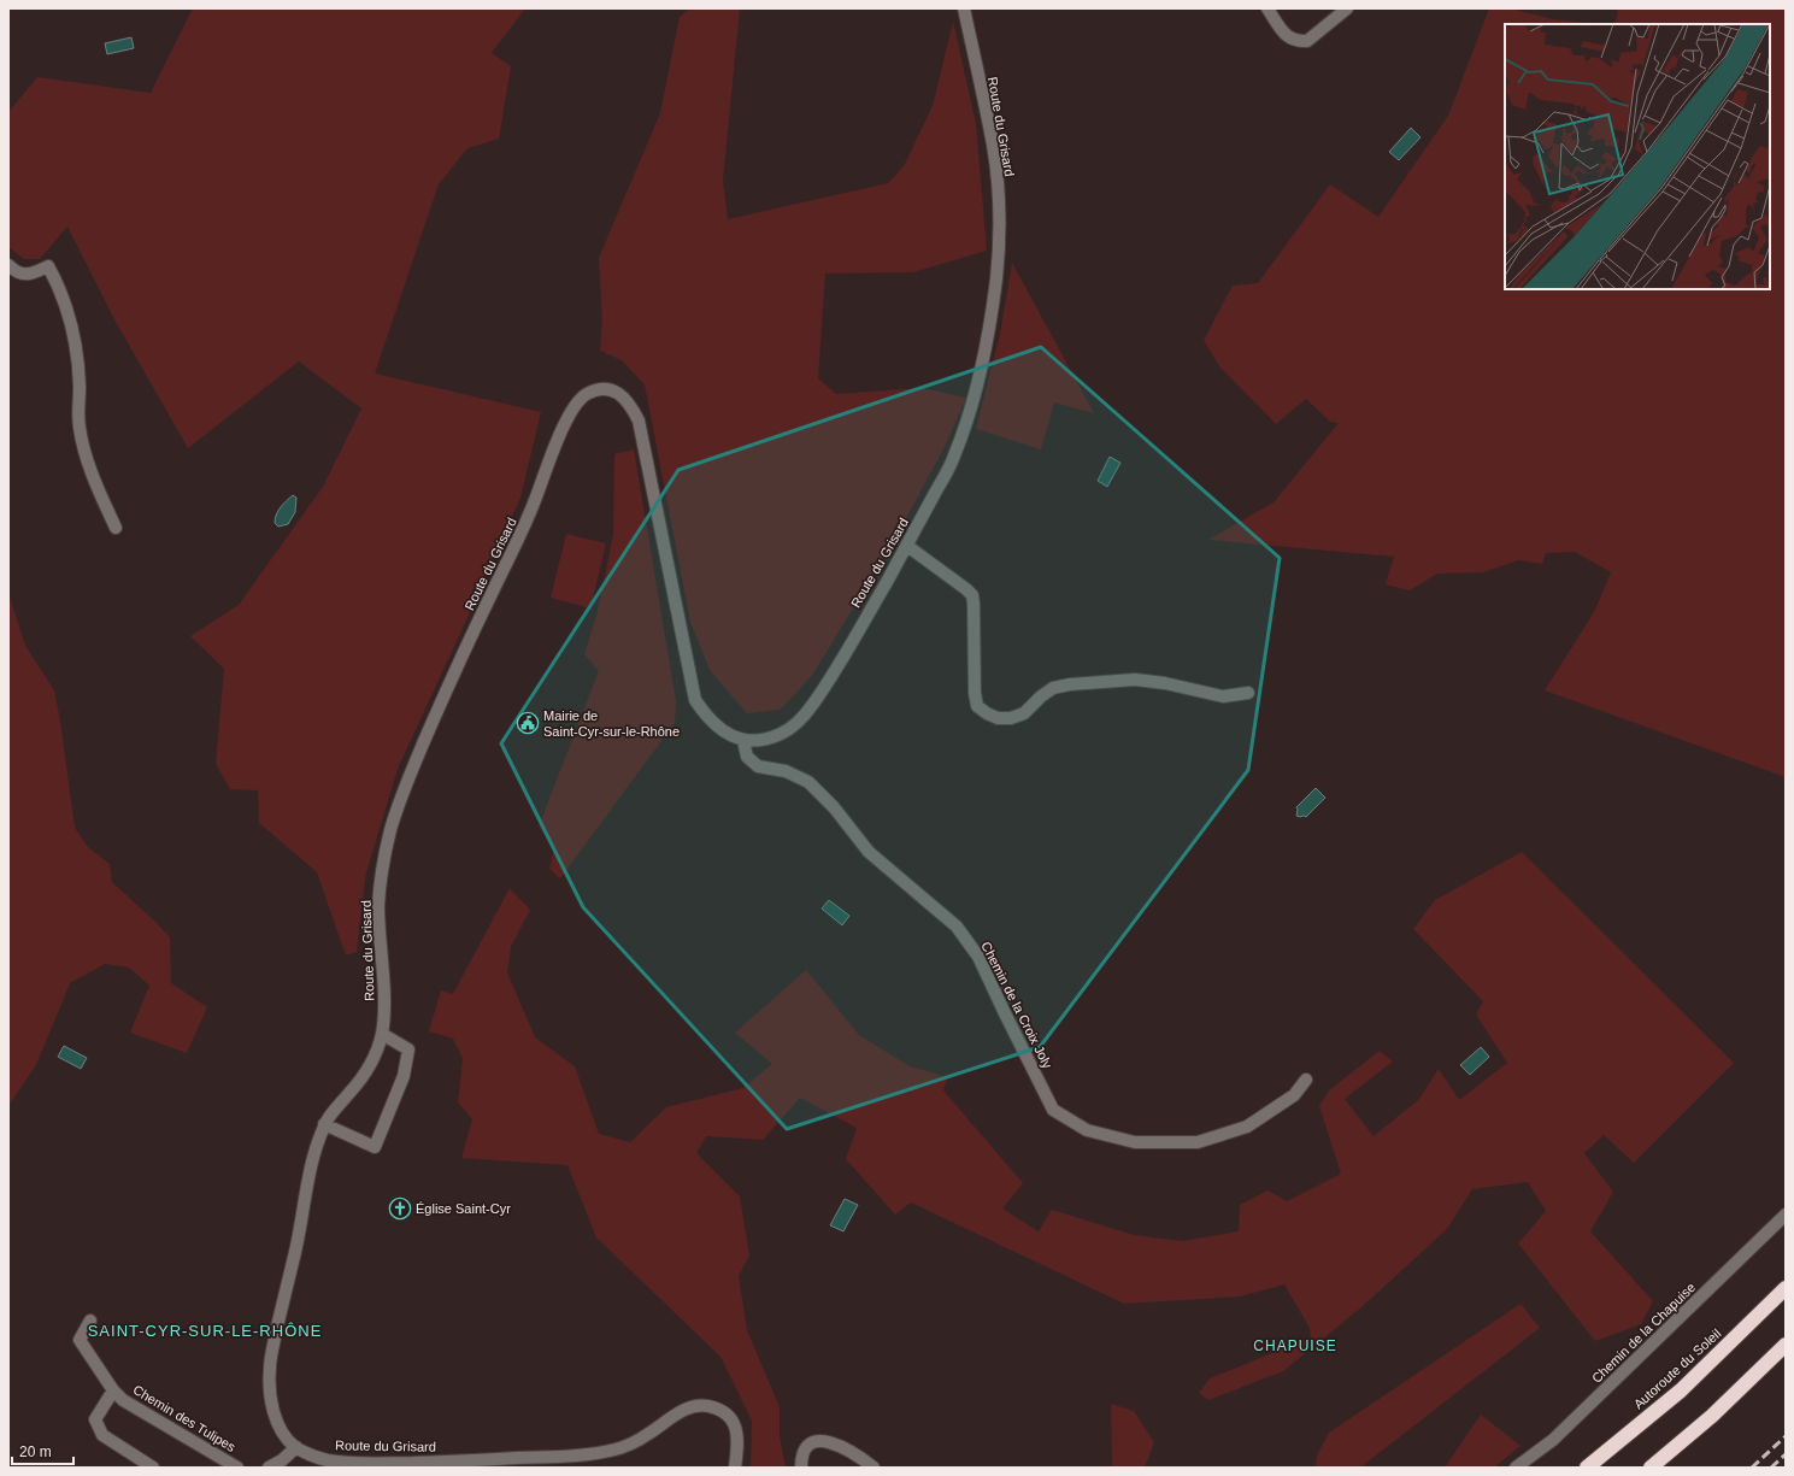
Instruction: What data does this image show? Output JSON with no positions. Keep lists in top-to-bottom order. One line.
{"streets":{"highway":["Autoroute du Soleil"],"street":["Route du Grisard","Chemin de la Croix Joly","Chemin de la Chapuise","Chemin des Tulipes"]},"crossings":[["Route du Grisard","Chemin de la Croix Joly"]],"districts":["SAINT-CYR-SUR-LE-RHÔNE","CHAPUISE"],"places":{"public building":["Mairie de Saint-Cyr-sur-le-Rhône"],"church":["Église Saint-Cyr"]},"scale_bar":"20 m"}
